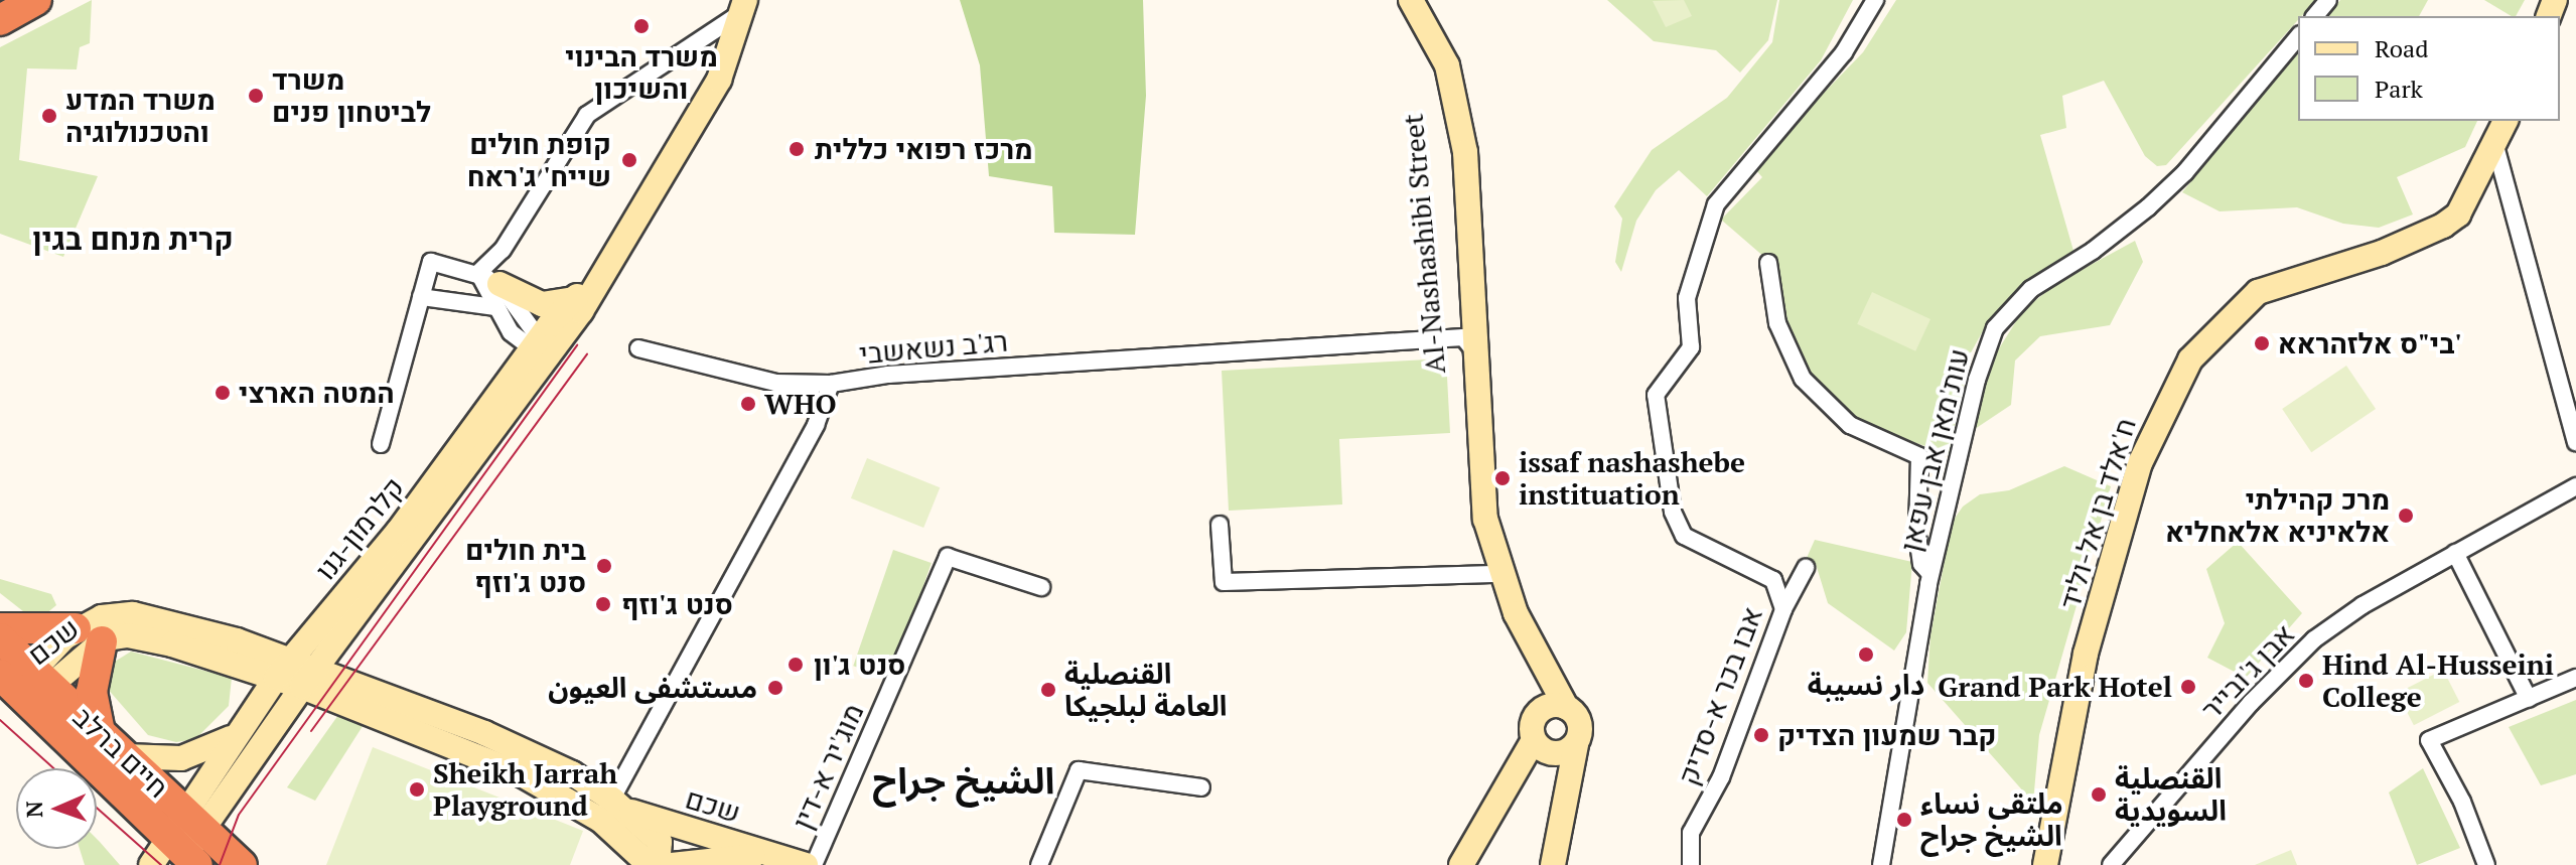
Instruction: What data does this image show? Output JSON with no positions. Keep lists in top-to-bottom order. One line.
{"streets":{"highway":["חיים ברלב"],"street":["Al-Nashashibi Street","רג'ב נשאשבי","עות'מאן אבן עפאן","ח'אלד בן אל-וליד","קלרמון-גנו","שכם","אבן ג'ובייר","אבו בכר א-סדיק","מוג'יר א-דין"]},"crossings":[["Al-Nashashibi Street","רג'ב נשאשבי"],["רג'ב נשאשבי","שכם"],["קלרמון-גנו","שכם"],["קלרמון-גנו","חיים ברלב"],["שכם","חיים ברלב"]],"districts":["קרית מנחם בגין","الشيخ جراح"],"places":["משרד הבינוי והשיכון","משרד לביטחון פנים","משרד המדע והטכנולוגיה","מרכז רפואי כללית","קופת חולים שייח' ג'ראח","בי\"ס אלזהראא'","המטה הארצי","WHO","issaf nashashebe instituation","מרכ קהילתי אלאיניא אלאחליא","בית חולים סנט ג'וזף","סנט ג'וזף","دار نسيبة","סנט ג'ון","Hind Al-Husseini College","Grand Park Hotel","مستشفى العيون","القنصلية العامة لبلجيكا","קבר שמעון הצדיק","Sheikh Jarrah Playground","القنصلية السويدية","ملتقى نساء الشيخ جراح"],"legend":["Road","Park"],"north":"left"}
